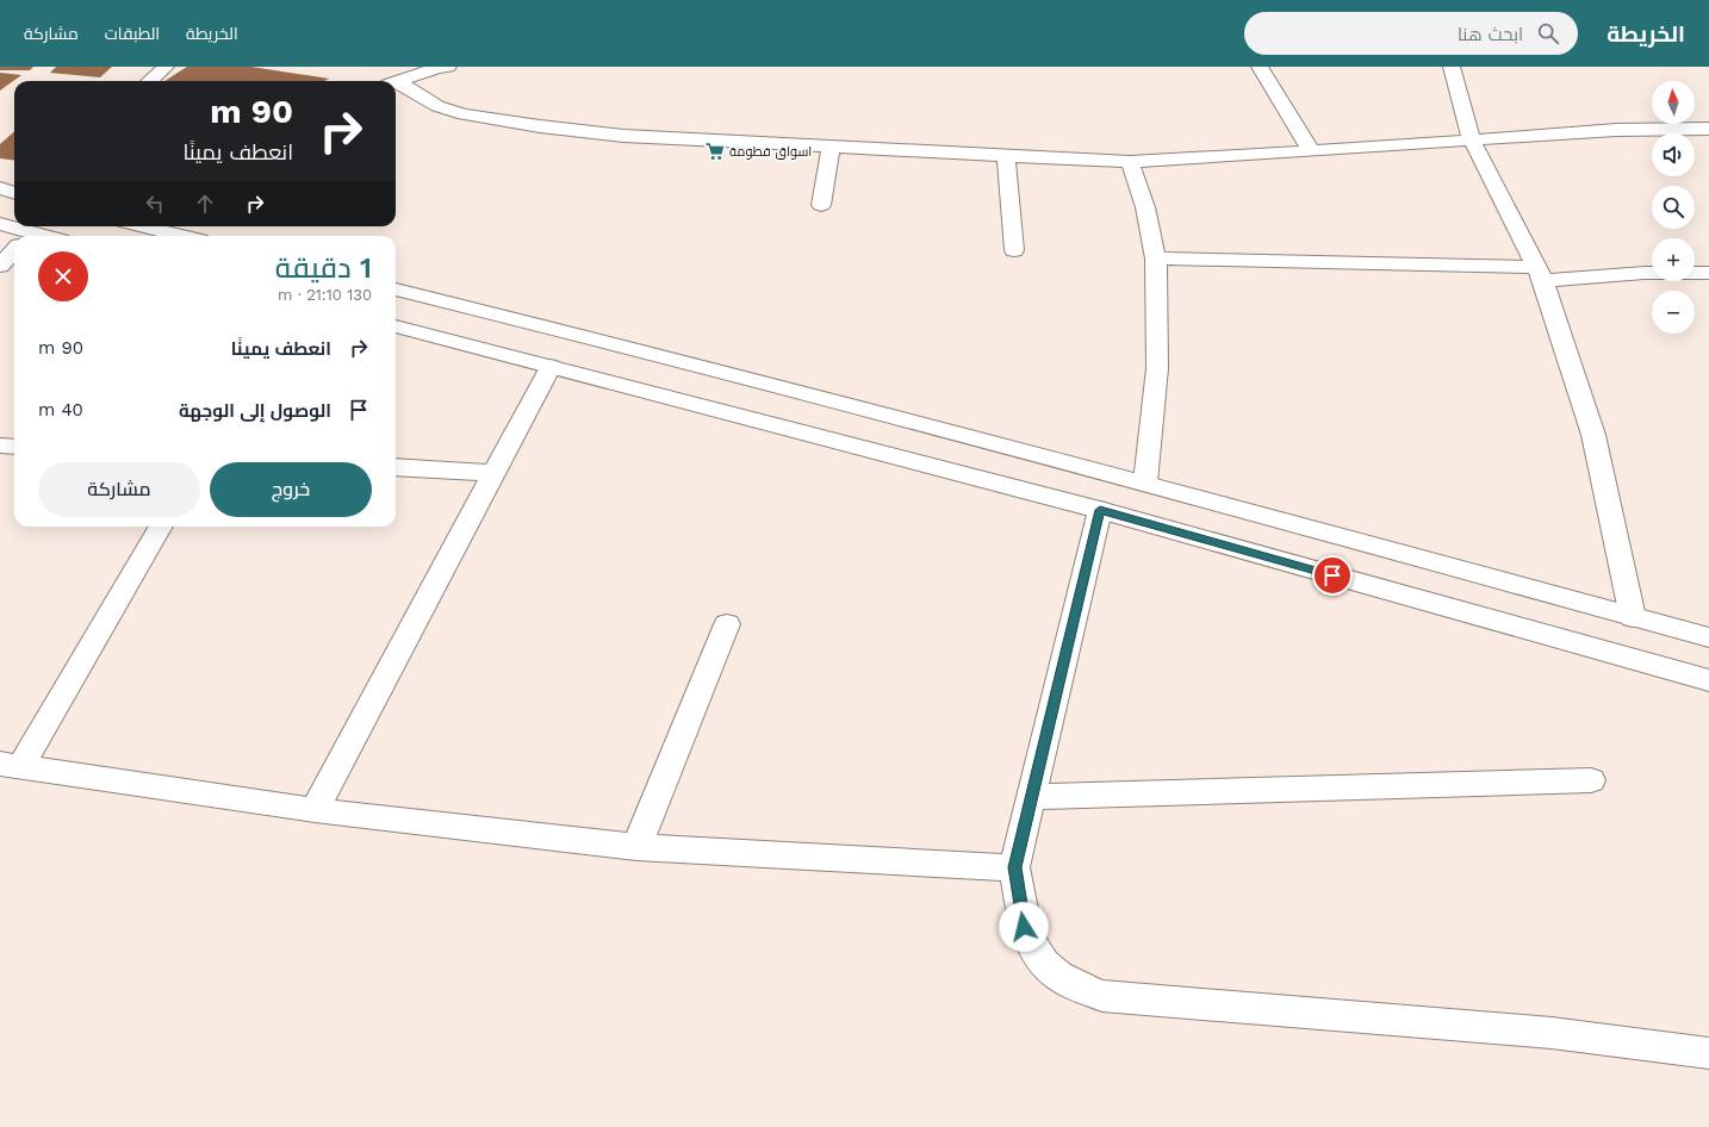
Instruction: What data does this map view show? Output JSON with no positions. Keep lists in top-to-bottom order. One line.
{"places":{"supermarket":["اسواق فطومة"]},"north":"top","page":{"header":"الخريطة","search":"ابحث هنا","nav":["الخريطة","الطبقات","مشاركة"],"map_buttons":["+","−"],"turn":["90 m","انعطف يمينًا"],"heading":["1 دقيقة","130 m · 21:10"],"list":[{"name":"انعطف يمينًا","value":"90 m"},{"name":"الوصول إلى الوجهة","value":"40 m"}],"buttons":["خروج","مشاركة"]}}
